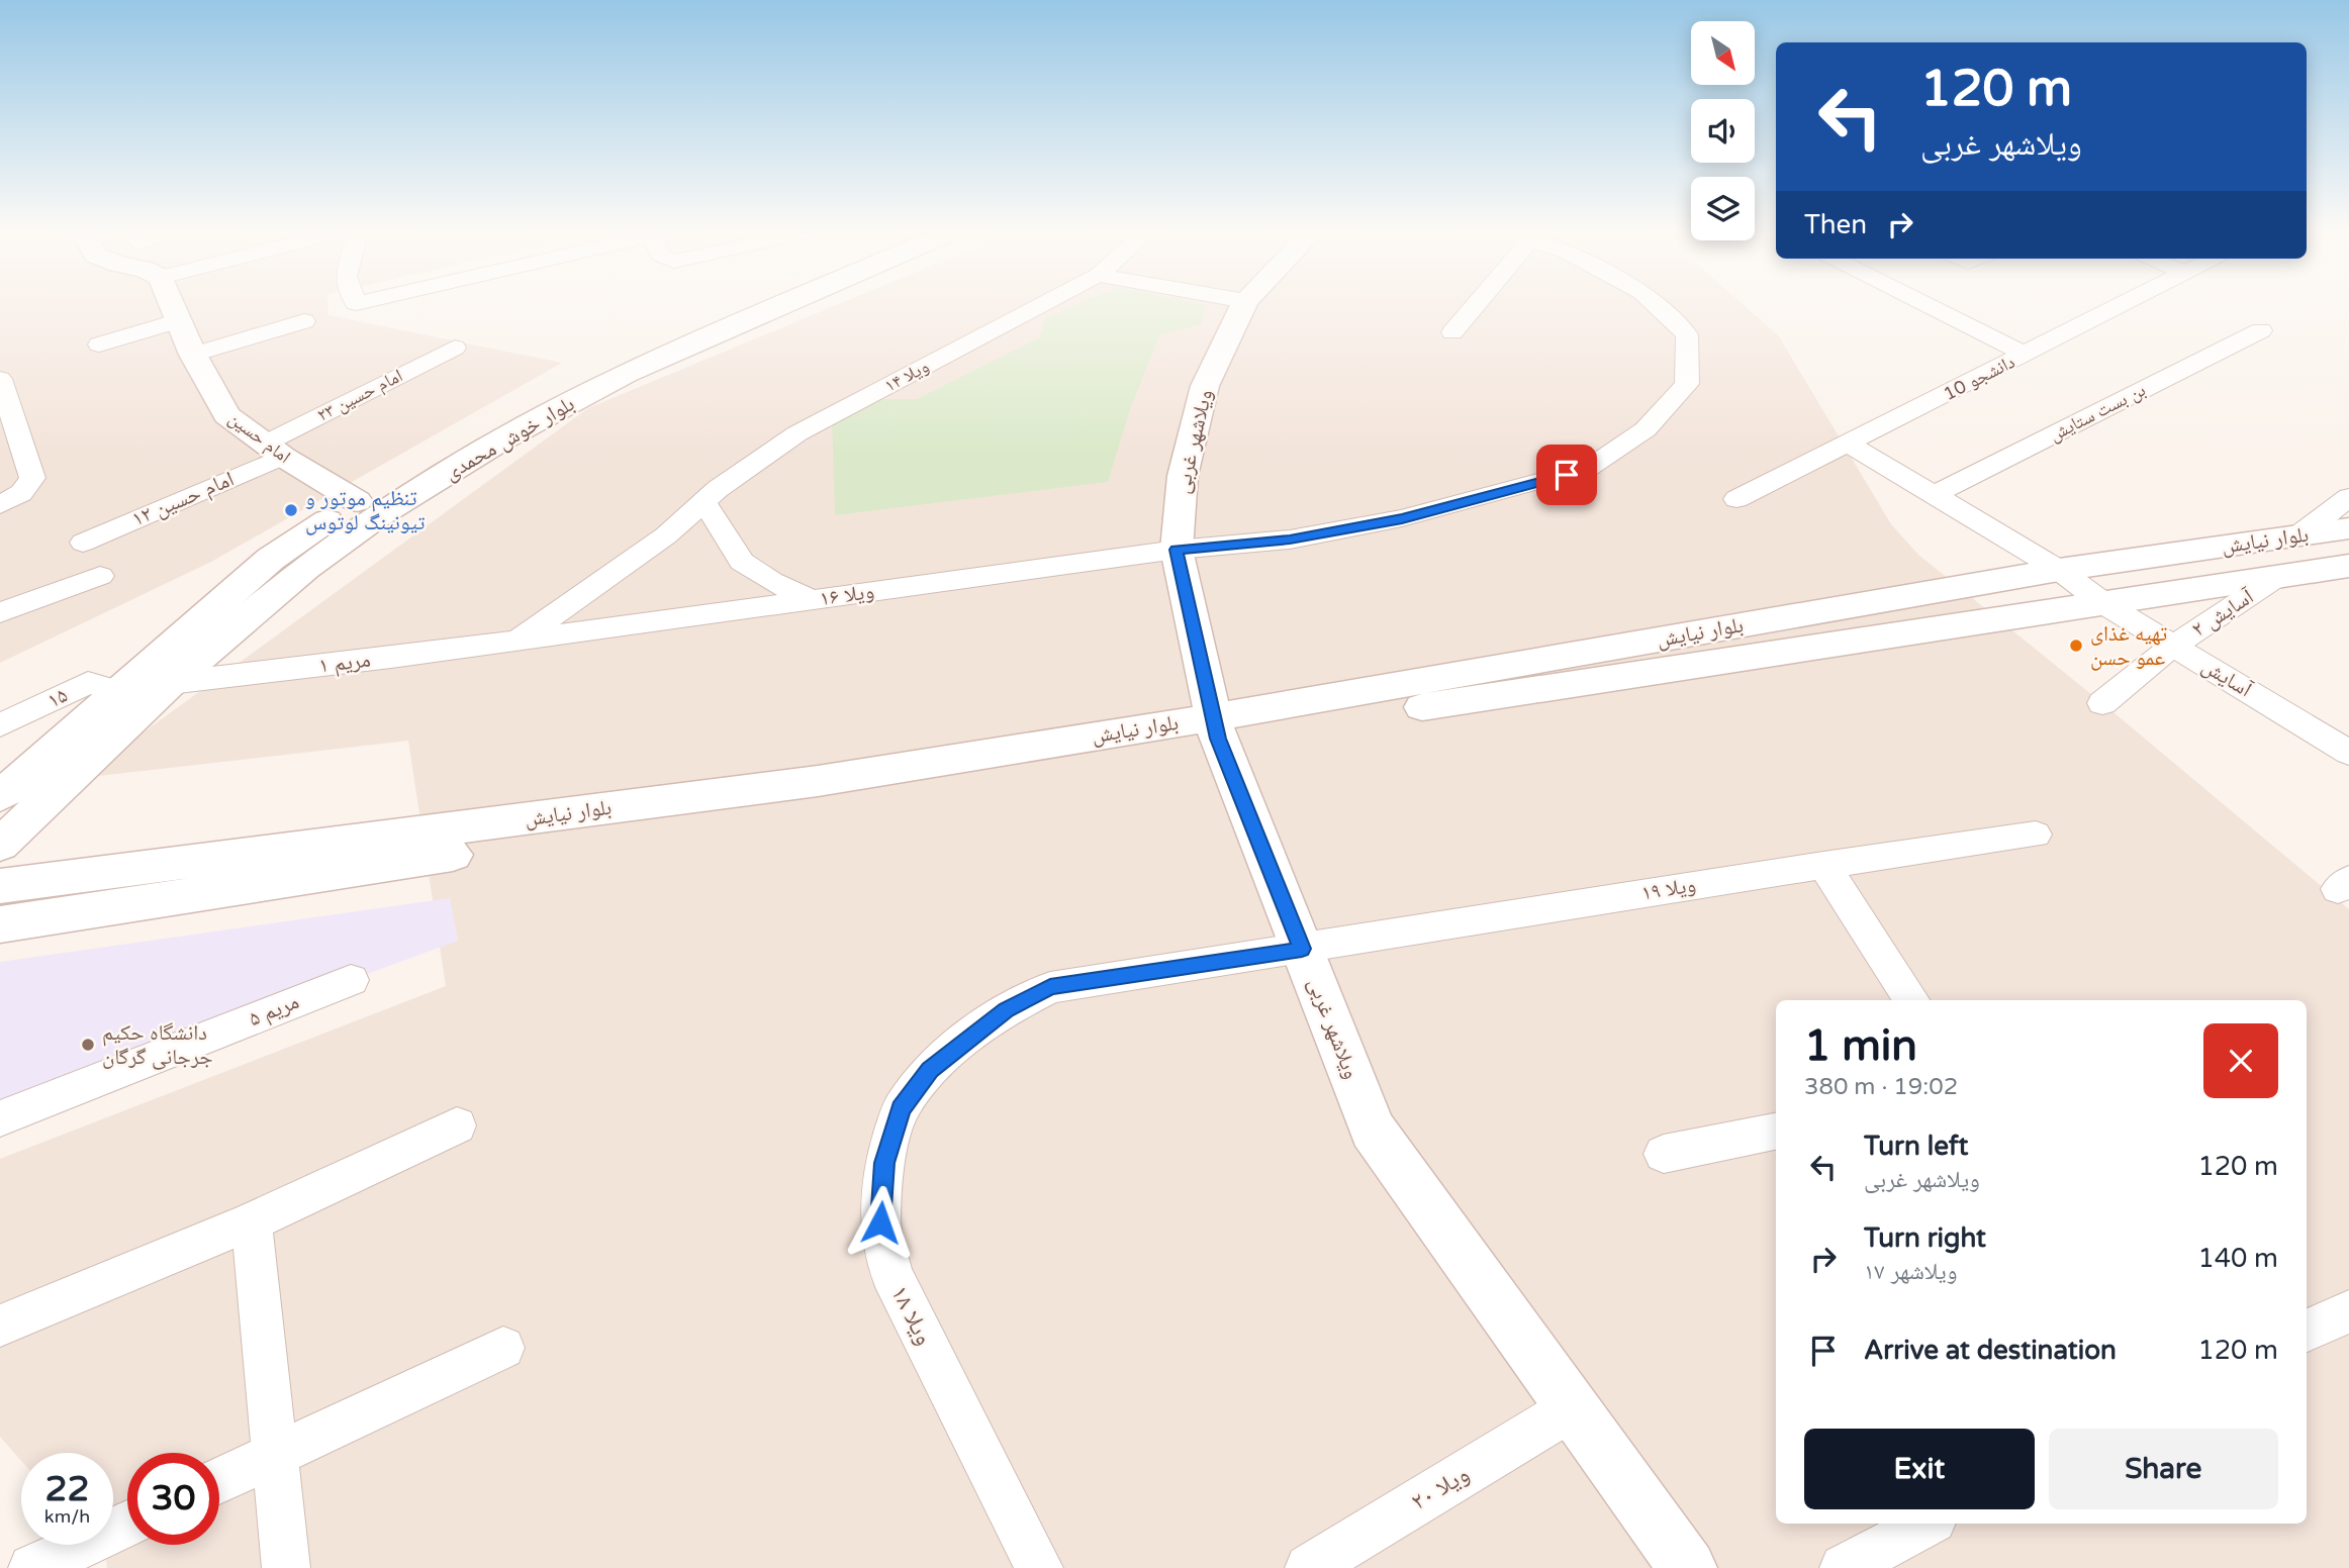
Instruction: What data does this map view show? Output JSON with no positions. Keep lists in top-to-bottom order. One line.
{"streets":{"street":["۱۴ ویلا","دانشجو 10","امام حسین ۲۳","بن بست ستایش","امام حسین","بلوار خوش محمدی","ویلاشهر غربی","امام حسین ۱۲","بلوار نیایش","۱۶ ویلا","۲ آسایش","۱ مریم","آسایش","۱۵","۱۹ ویلا","۵ مریم","ویلا ۱۸","ویلا ۲۰"]},"crossings":[["۱۴ ویلا","۱۶ ویلا"],["۱۴ ویلا","۱ مریم"],["دانشجو 10","آسایش"],["امام حسین ۲۳","امام حسین"],["امام حسین ۲۳","امام حسین ۱۲"],["بن بست ستایش","آسایش"],["امام حسین","بلوار خوش محمدی"],["امام حسین","امام حسین ۱۲"],["بلوار خوش محمدی","۱ مریم"],["بلوار خوش محمدی","۱۵"],["ویلاشهر غربی","بلوار نیایش"],["ویلاشهر غربی","۱۶ ویلا"],["ویلاشهر غربی","۱۹ ویلا"],["ویلاشهر غربی","ویلا ۱۸"],["ویلاشهر غربی","ویلا ۲۰"],["بلوار نیایش","۲ آسایش"],["بلوار نیایش","آسایش"],["۱۶ ویلا","۱ مریم"],["۲ آسایش","آسایش"],["۱۹ ویلا","ویلا ۱۸"]],"places":["تنظیم موتور و تیونینگ لوتوس","تهیه غذای عمو حسن","دانشگاه حکیم جرجانی گرگان"],"north":"bottom right","page":{"turn":["120 m","ویلاشهر غربی"],"then":"Then","heading":["1 min","380 m · 19:02"],"list":[{"name":"Turn left","note":"ویلاشهر غربی","value":"120 m"},{"name":"Turn right","note":"ویلاشهر ۱۷","value":"140 m"},{"name":"Arrive at destination","value":"120 m"}],"buttons":["Exit","Share"],"speed":"22 km/h","limit":"30"}}
